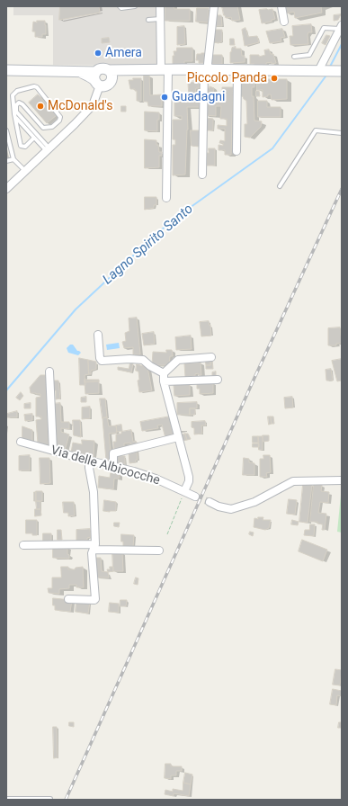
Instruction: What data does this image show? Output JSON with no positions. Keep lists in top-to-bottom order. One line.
{"streets":{"street":["Via delle Albicocche"]},"water":["Lagno Spirito Santo"],"places":["Amera","Piccolo Panda","Guadagni","McDonald's"]}
